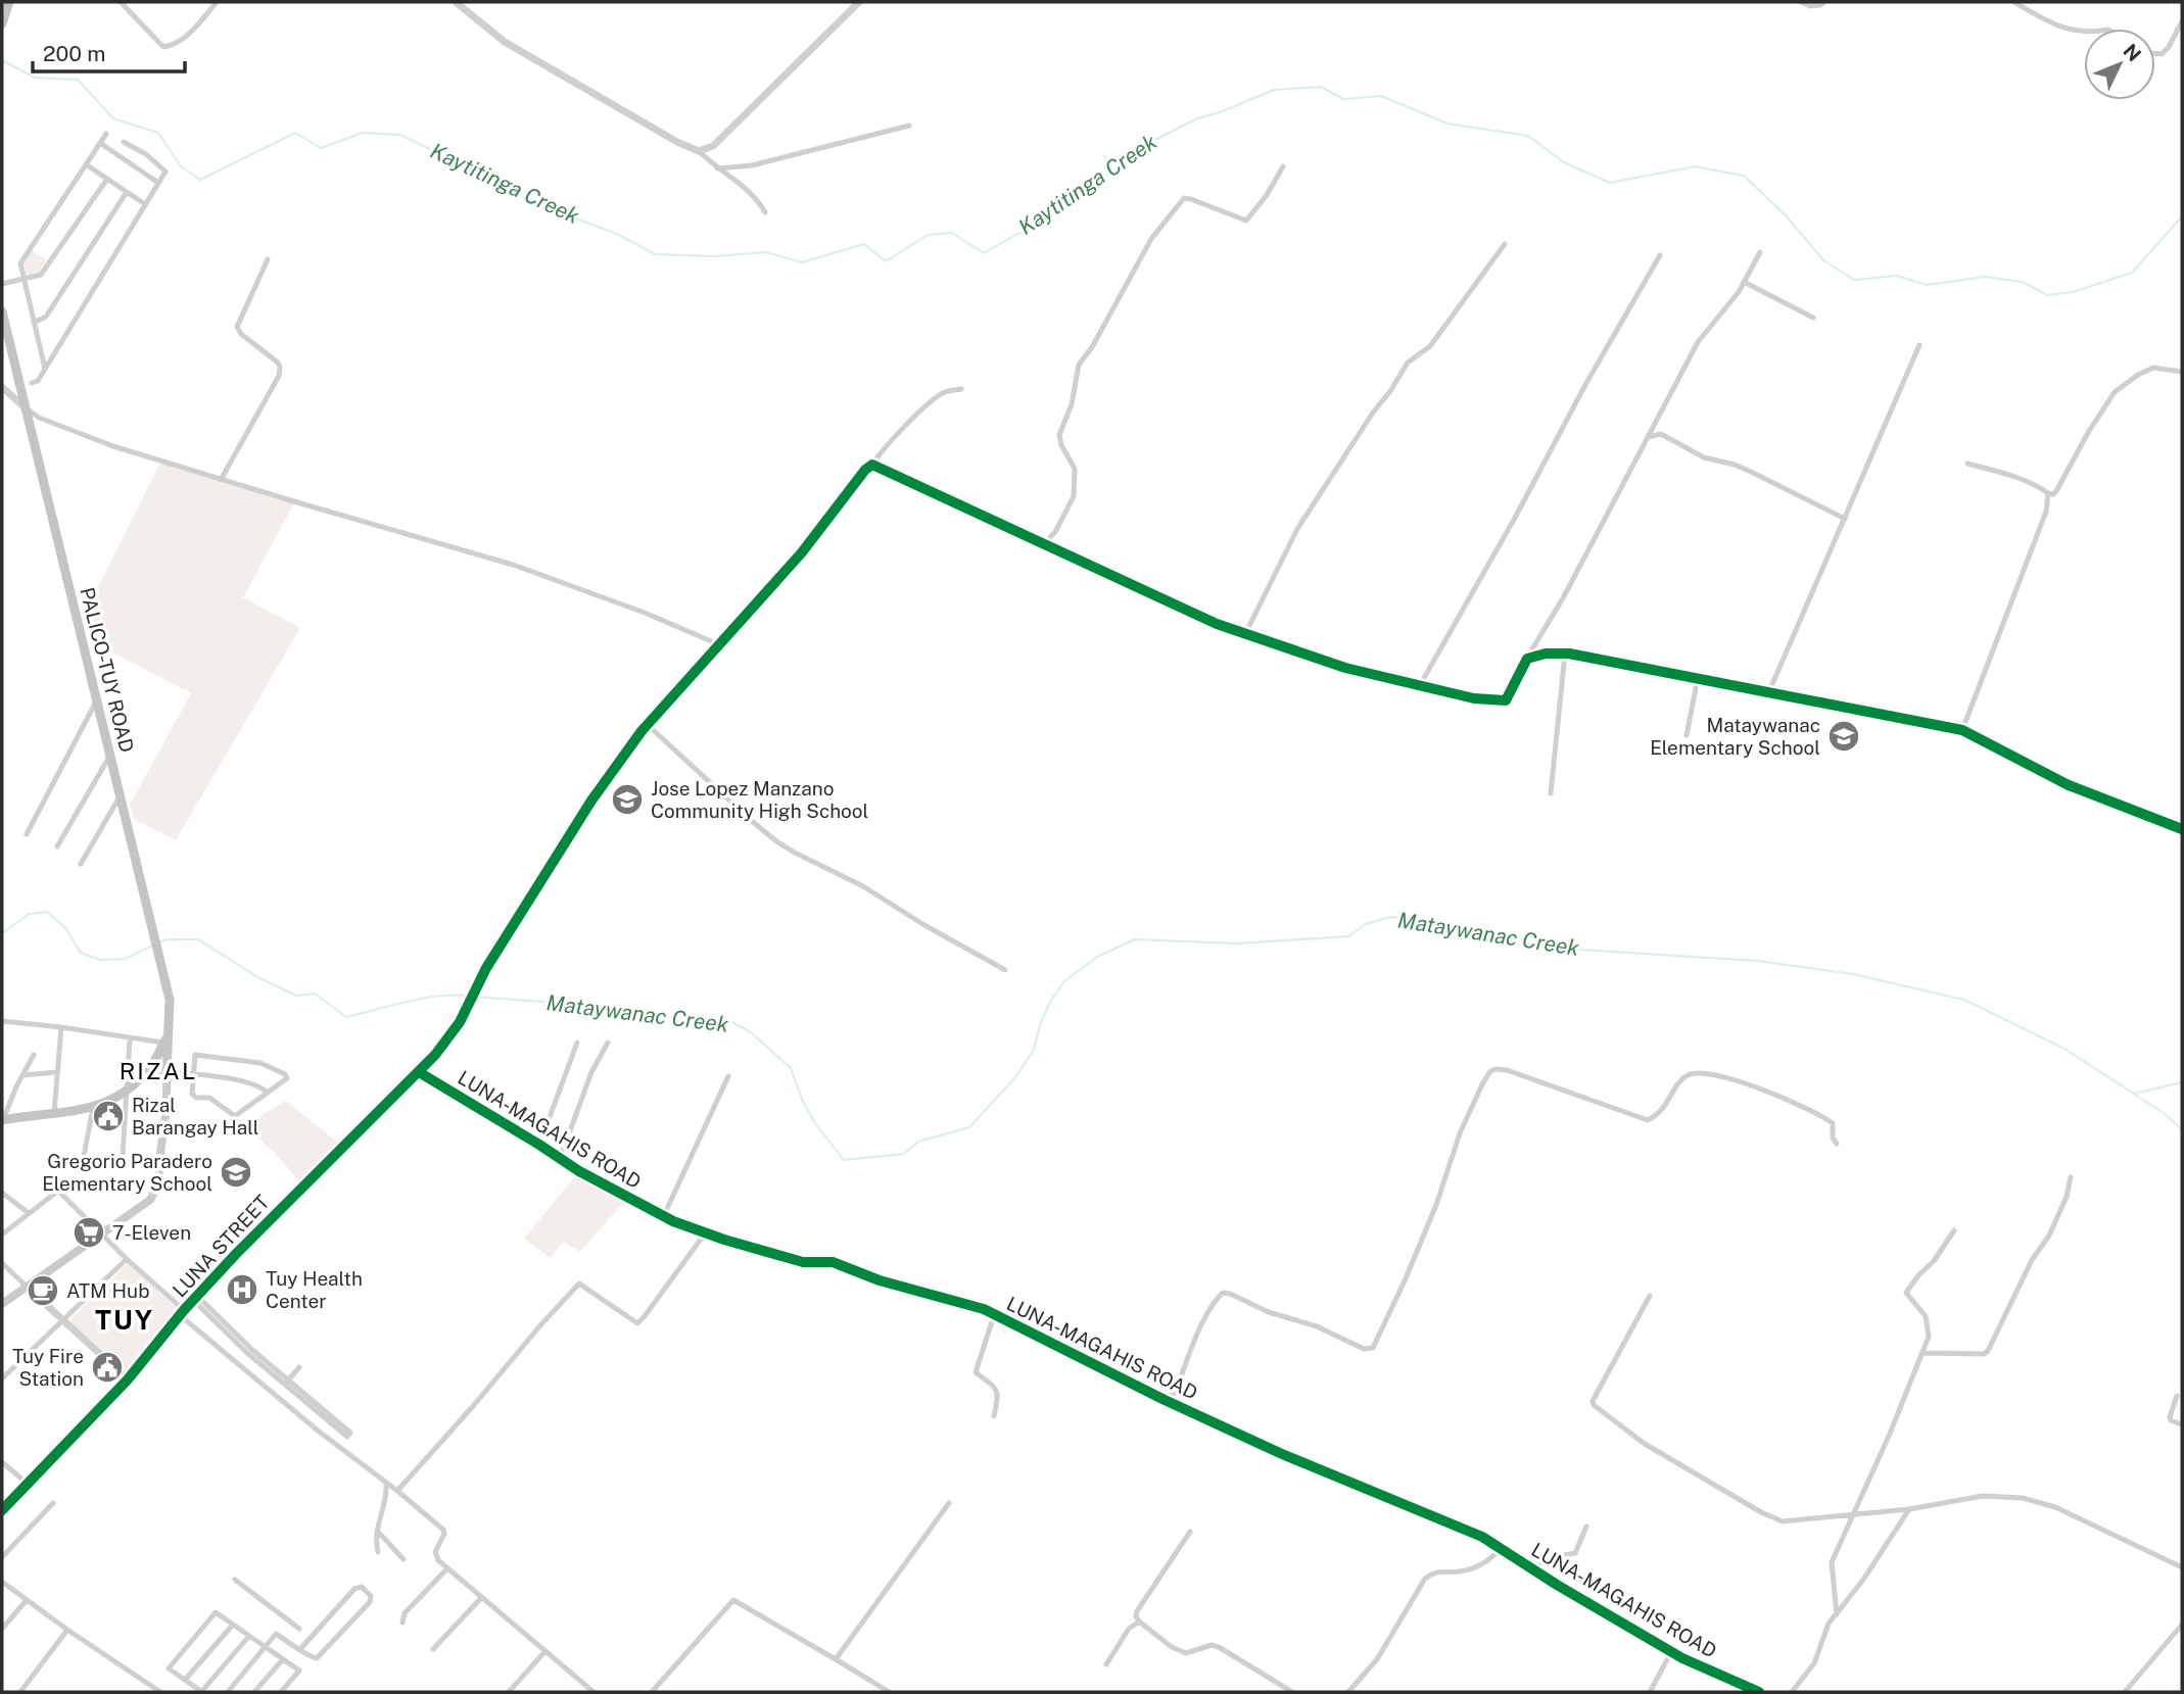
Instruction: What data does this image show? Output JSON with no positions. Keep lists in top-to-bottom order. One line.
{"streets":{"main road":["PALICO-TUY ROAD"],"street":["LUNA-MAGAHIS ROAD","LUNA STREET"]},"crossings":[["LUNA-MAGAHIS ROAD","LUNA STREET"]],"districts":["RIZAL","TUY"],"water":["Kaytitinga Creek","Mataywanac Creek"],"places":{"school or university":["Mataywanac Elementary School","Jose Lopez Manzano Community High School","Gregorio Paradero Elementary School"],"public building":["Rizal Barangay Hall","Tuy Fire Station"],"supermarket":["7-Eleven"],"hospital":["Tuy Health Center"],"cafe":["ATM Hub"]},"scale_bar":"200 m","north":"top right"}
